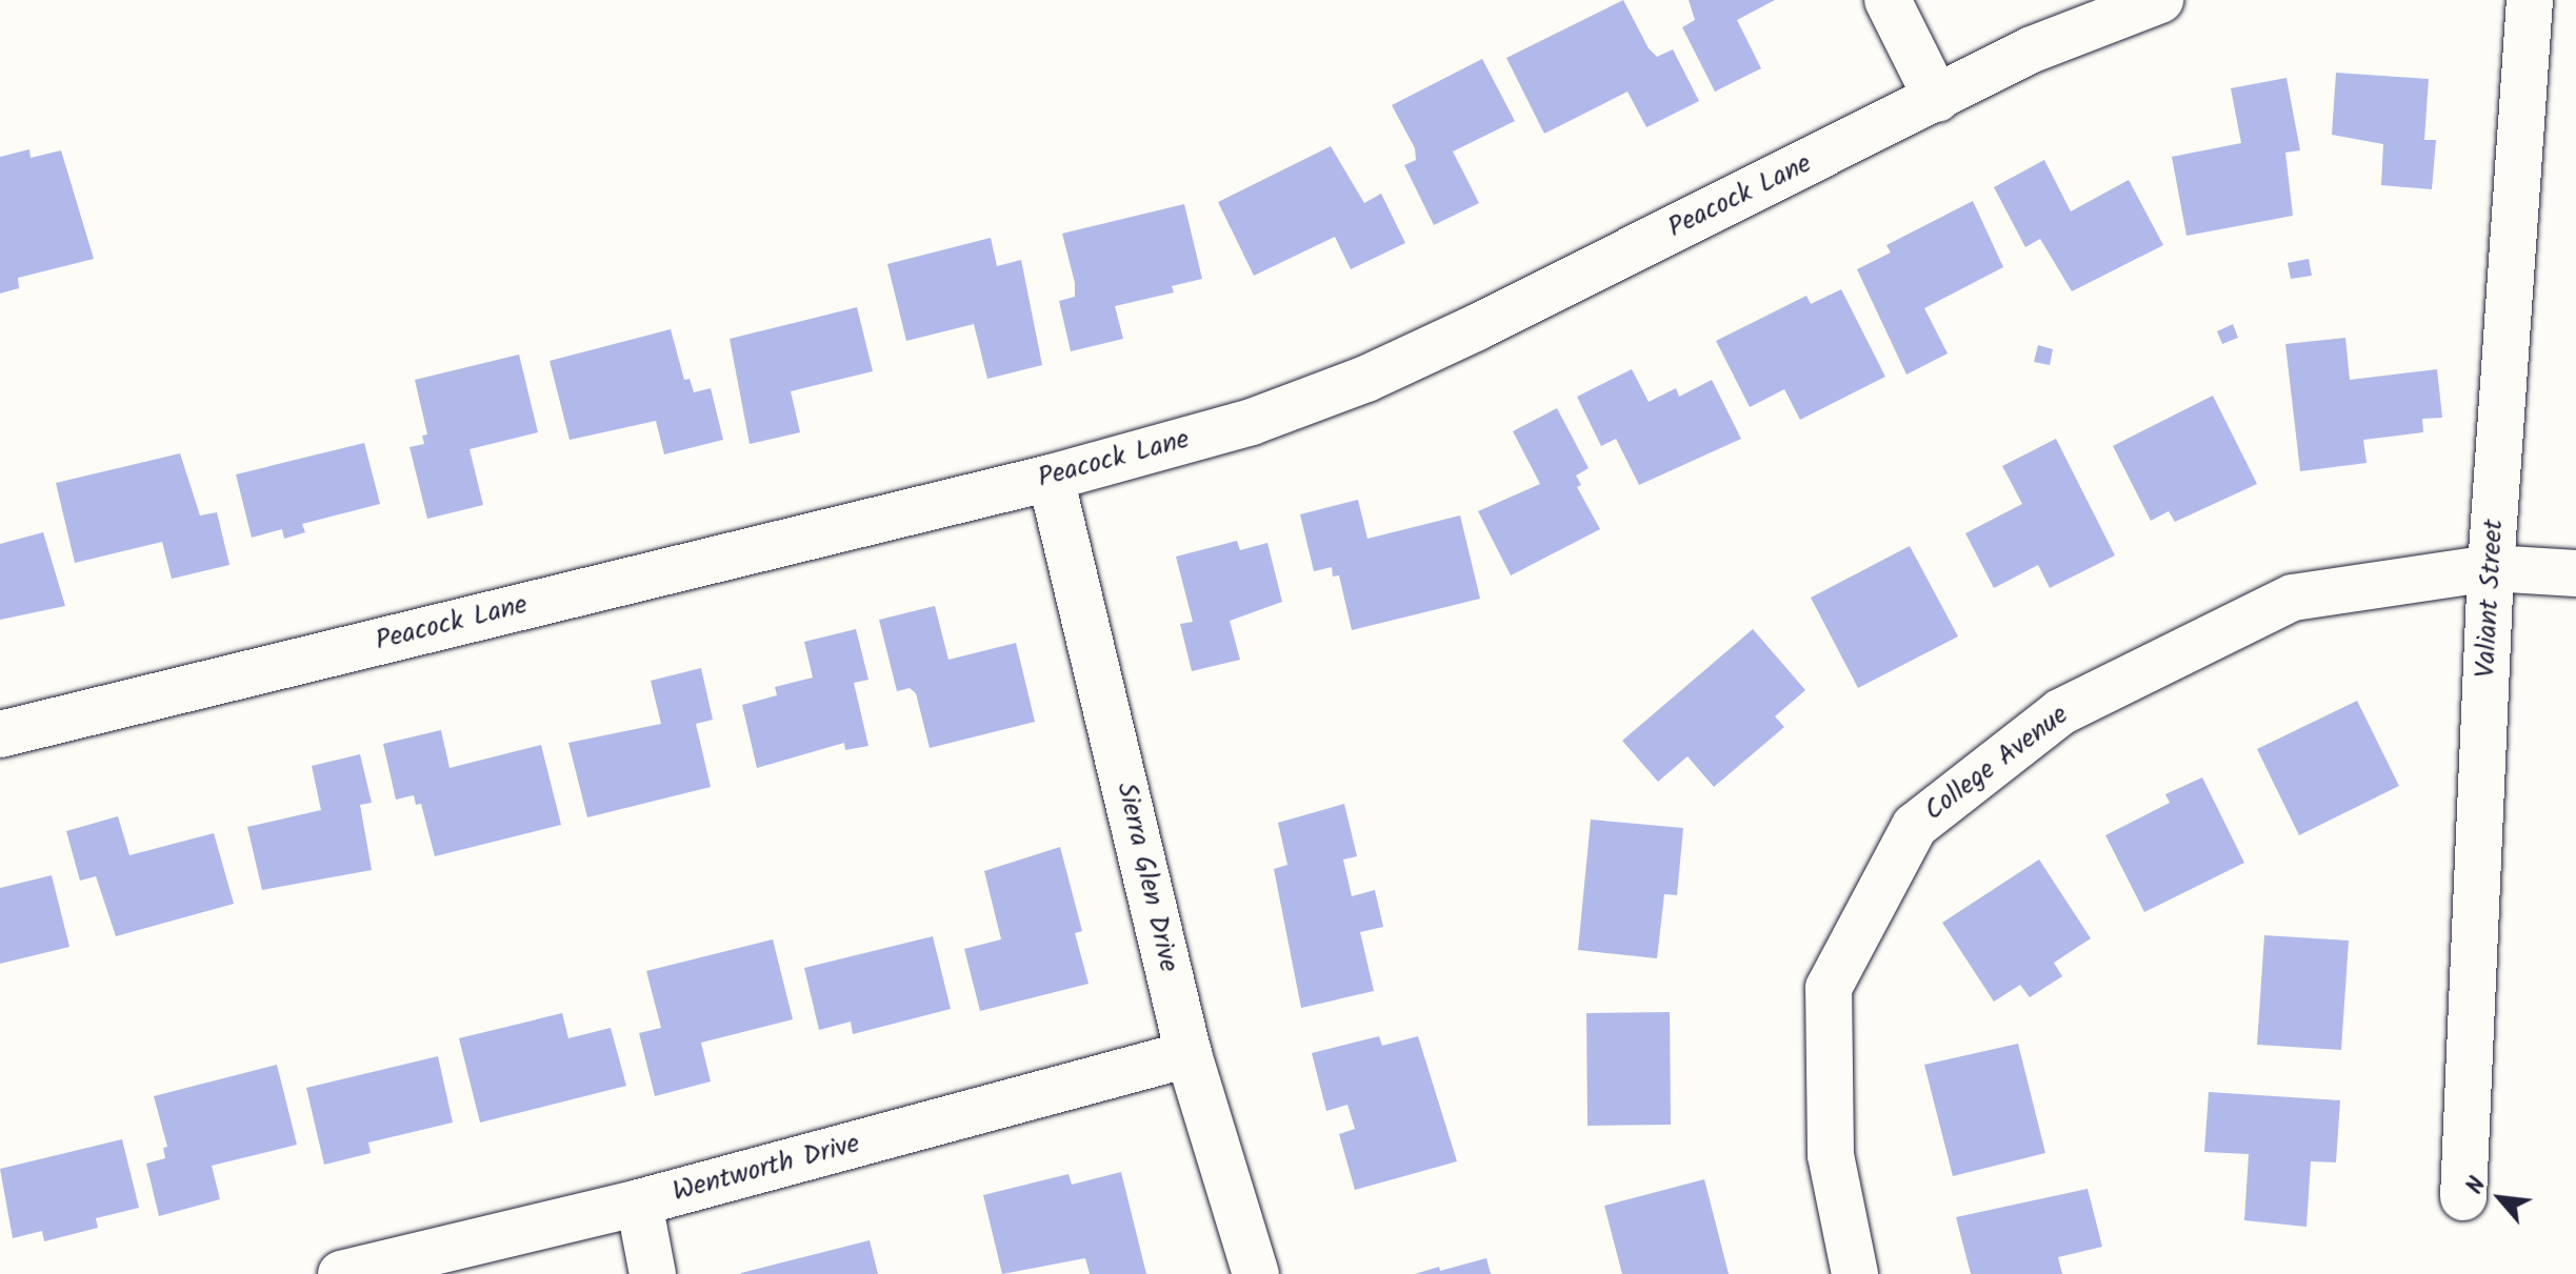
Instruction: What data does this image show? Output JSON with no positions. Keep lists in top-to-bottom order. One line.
{"streets":{"street":["Peacock Lane","Valiant Street","College Avenue","Sierra Glen Drive","Wentworth Drive"]},"crossings":[["Peacock Lane","Sierra Glen Drive"],["Valiant Street","College Avenue"],["Sierra Glen Drive","Wentworth Drive"]],"north":"top left"}
